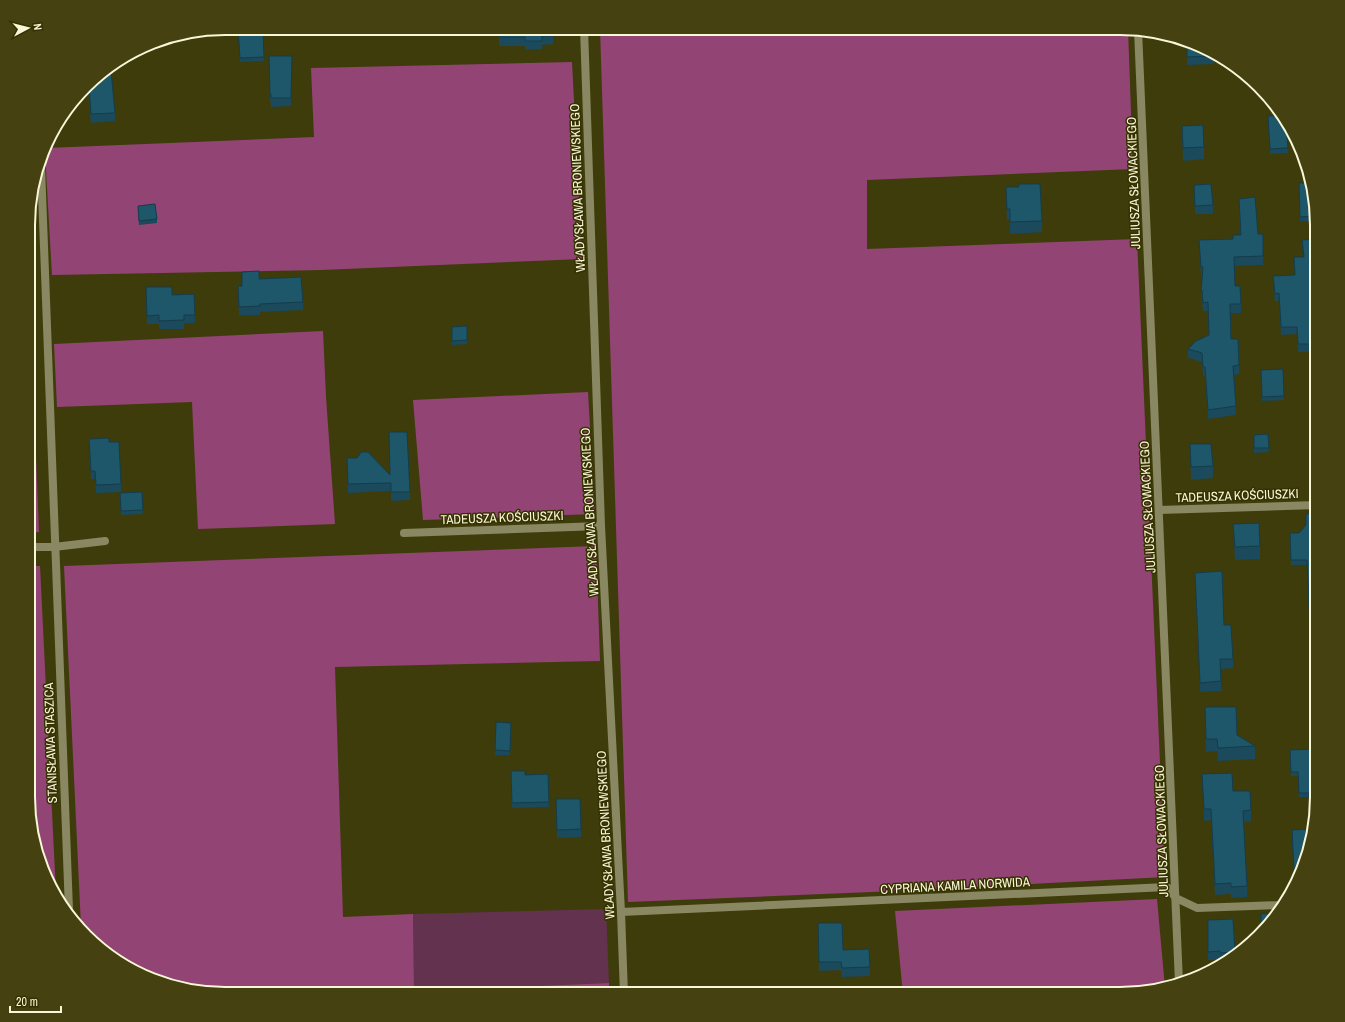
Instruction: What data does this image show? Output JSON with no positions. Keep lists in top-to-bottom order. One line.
{"streets":{"street":["JULIUSZA SŁOWACKIEGO","WŁADYSŁAWA BRONIEWSKIEGO","TADEUSZA KOŚCIUSZKI","STANISŁAWA STASZICA","CYPRIANA KAMILA NORWIDA"]},"crossings":[["JULIUSZA SŁOWACKIEGO","TADEUSZA KOŚCIUSZKI"],["JULIUSZA SŁOWACKIEGO","CYPRIANA KAMILA NORWIDA"],["WŁADYSŁAWA BRONIEWSKIEGO","TADEUSZA KOŚCIUSZKI"],["WŁADYSŁAWA BRONIEWSKIEGO","CYPRIANA KAMILA NORWIDA"]],"scale_bar":"20 m","north":"right"}
